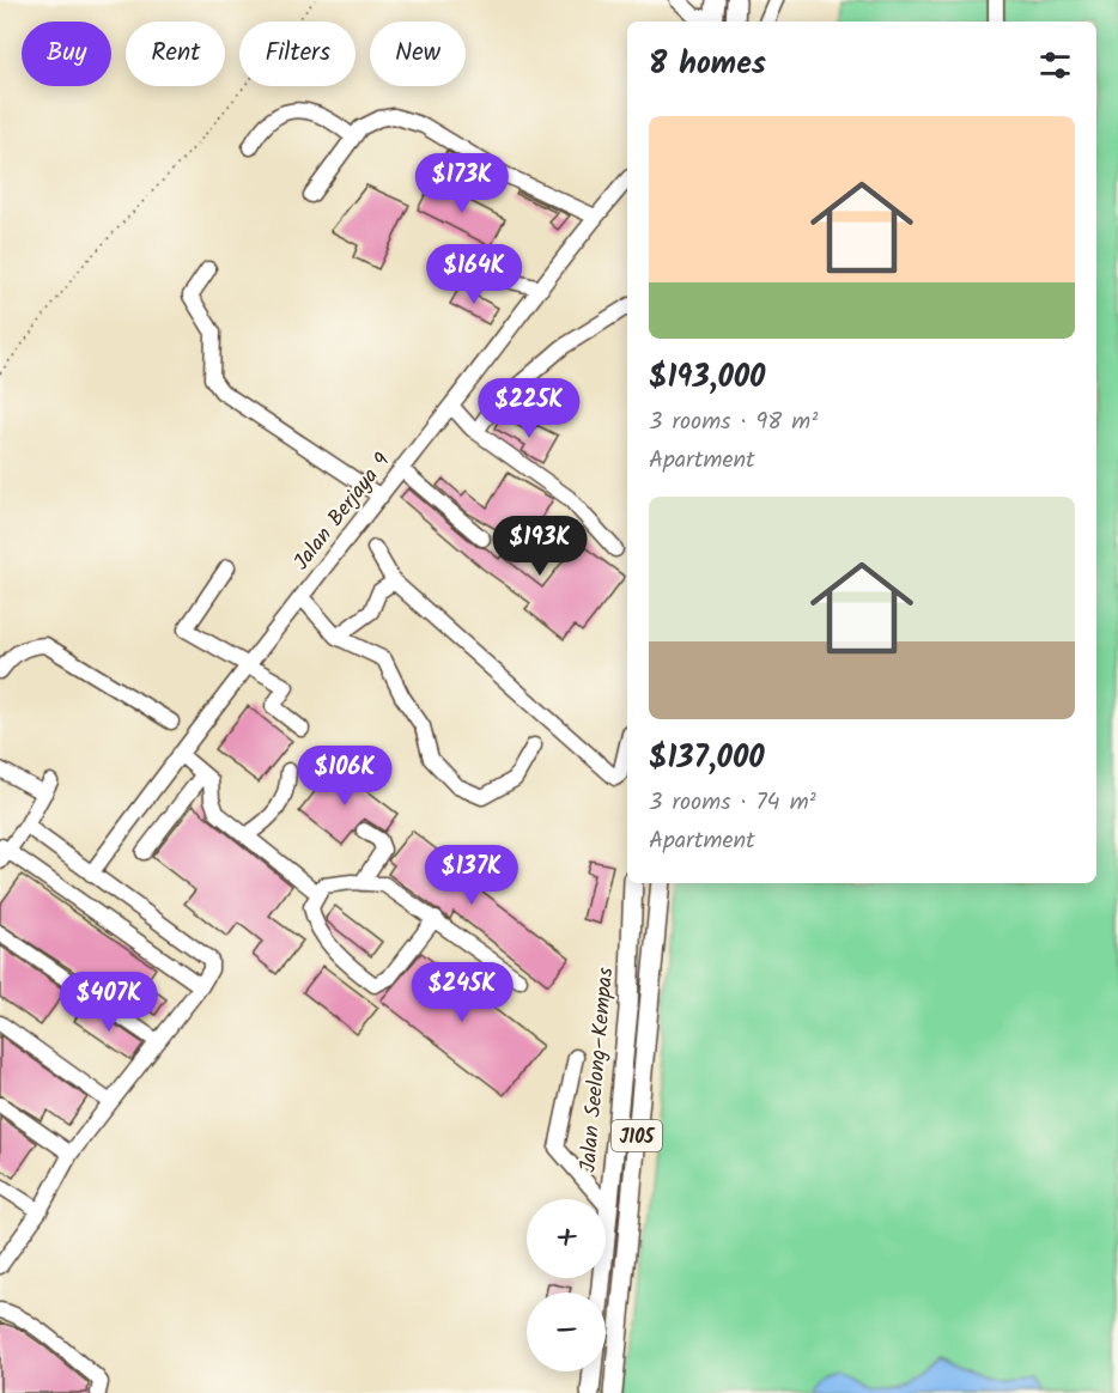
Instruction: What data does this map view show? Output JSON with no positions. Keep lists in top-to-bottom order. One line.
{"streets":{"main road":["Jalan Seelong–Kempas","J105"],"street":["Jalan Berjaya 9"]},"page":{"chip":["Buy","Rent","Filters","New"],"heading":"8 homes","list":[{"name":"$193,000","note":"3 rooms · 98 m² · Apartment"},{"name":"$137,000","note":"3 rooms · 74 m² · Apartment"}],"price":["$173K","$164K","$225K","$193K","$106K","$137K","$245K","$407K"],"map_buttons":["+","−"]}}
